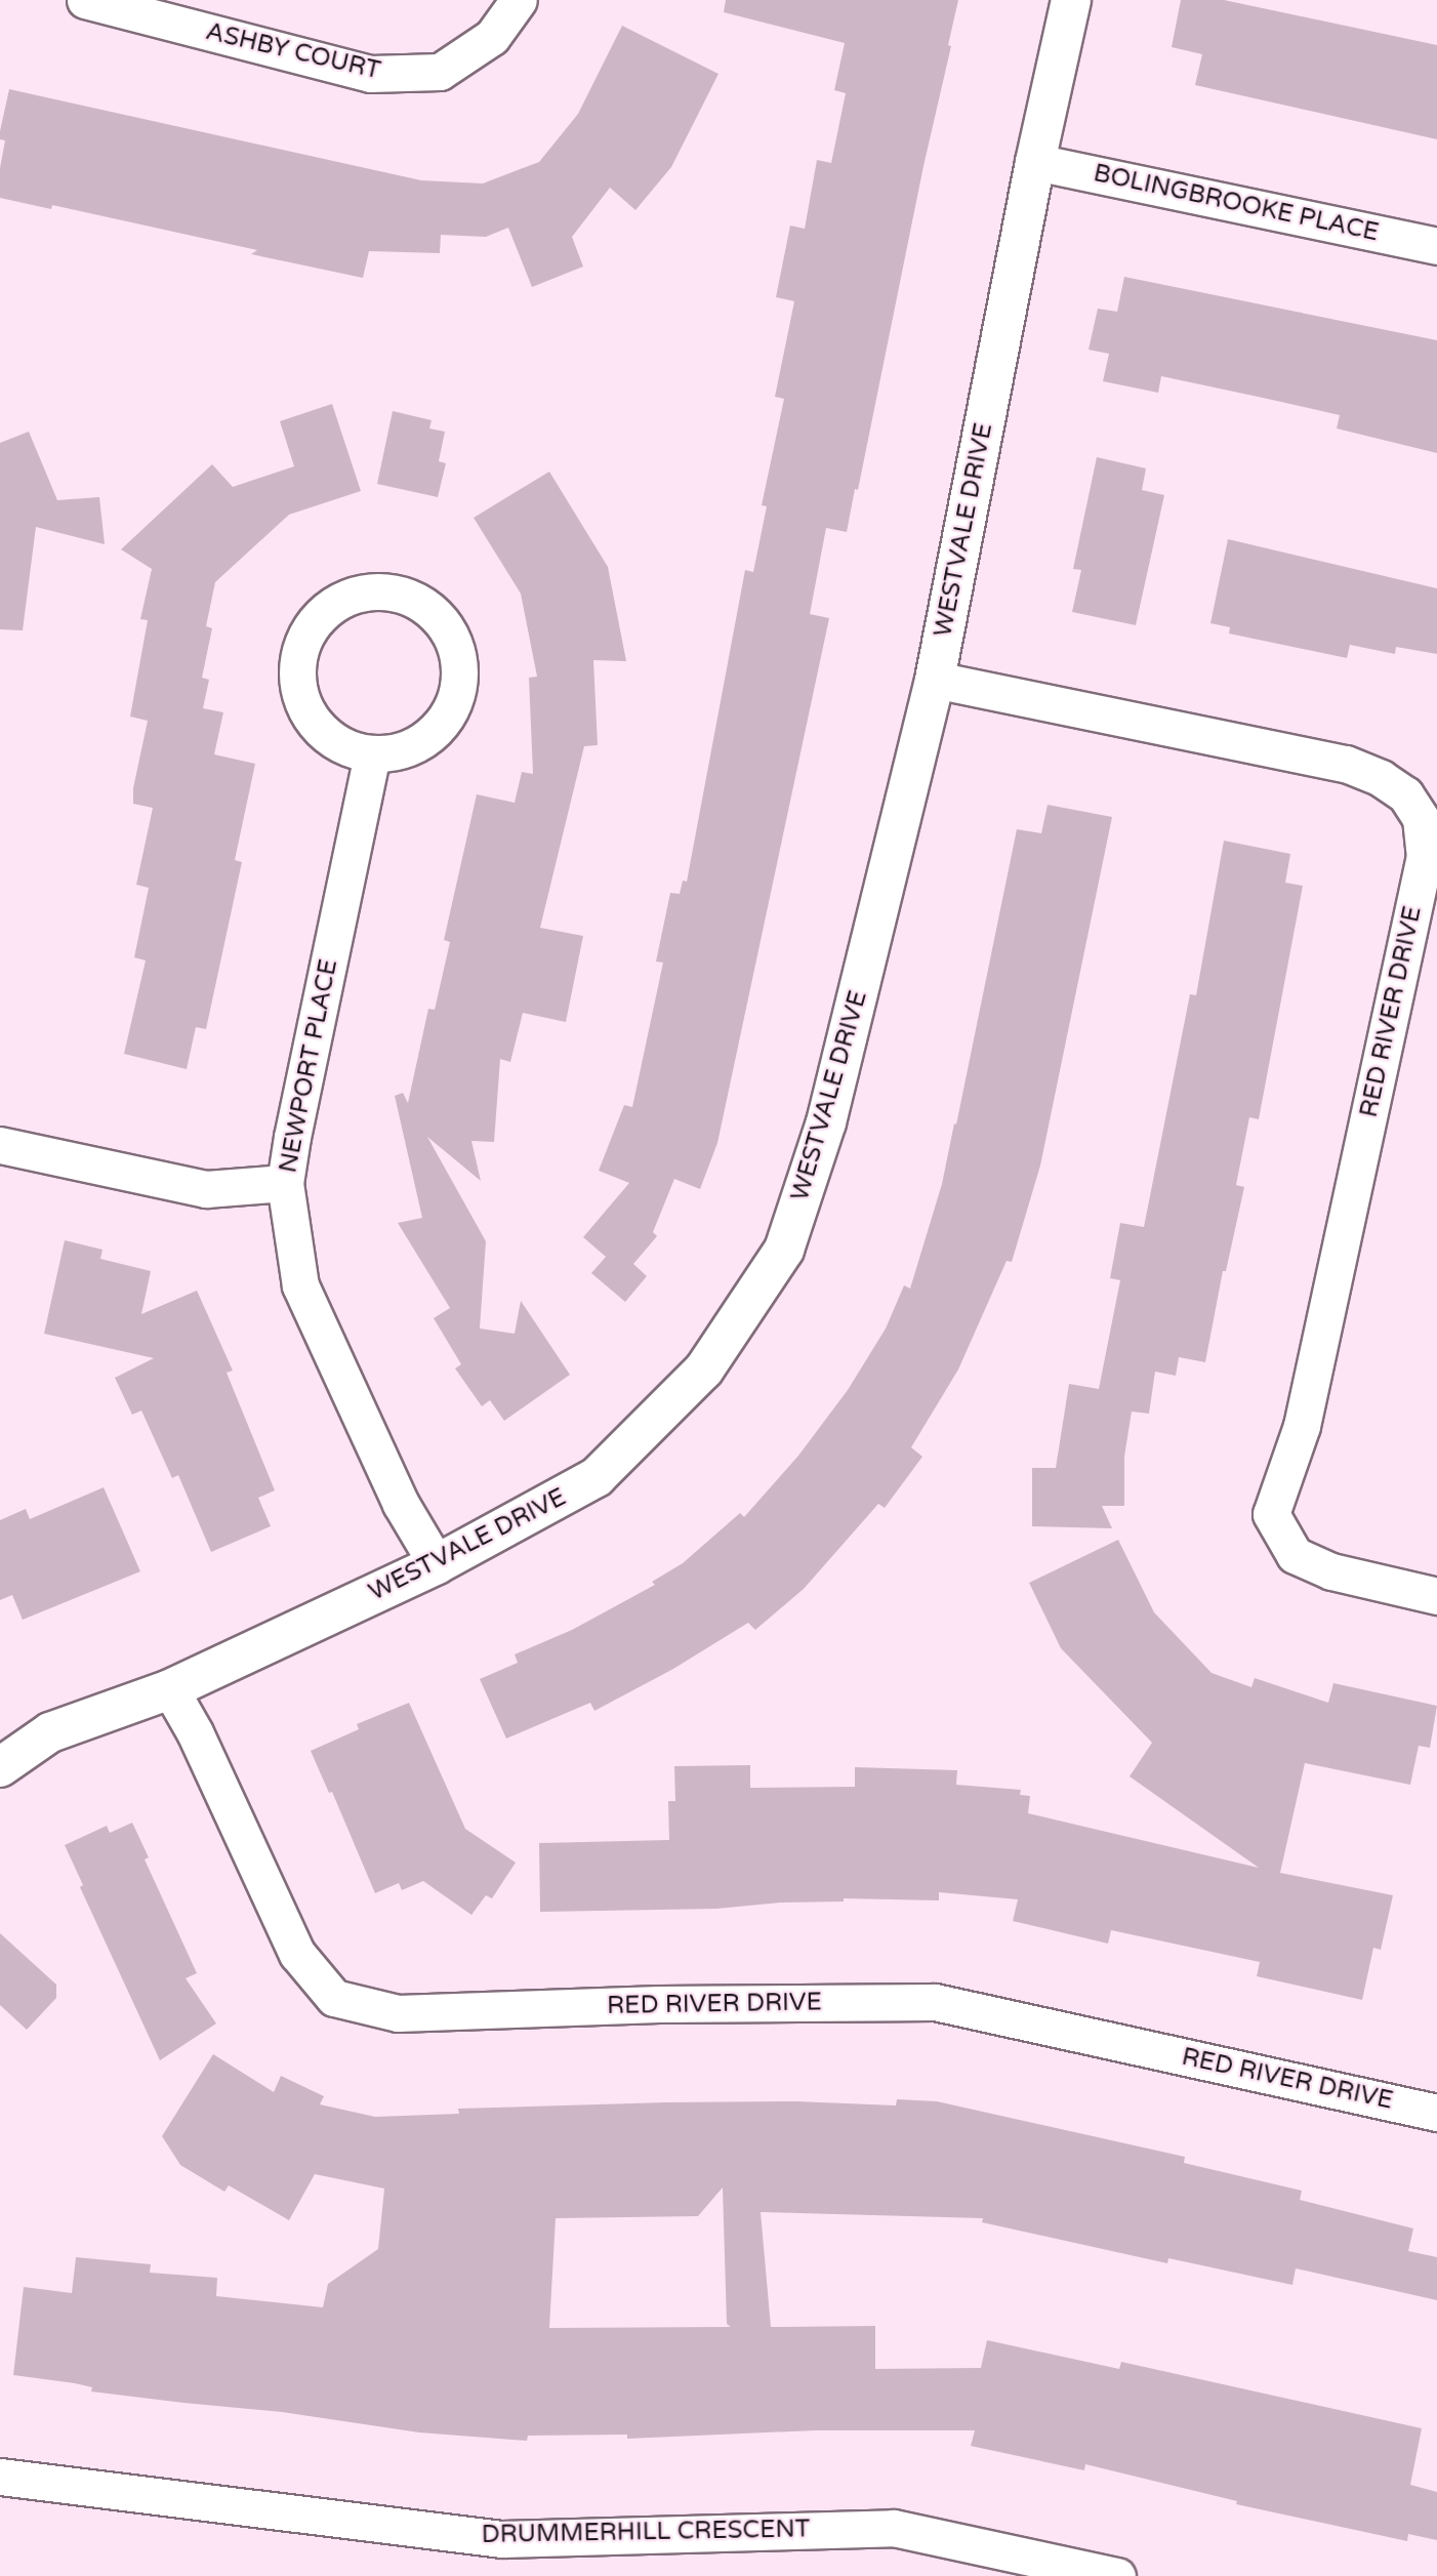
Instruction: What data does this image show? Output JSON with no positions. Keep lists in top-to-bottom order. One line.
{"streets":{"street":["ASHBY COURT","BOLINGBROOKE PLACE","WESTVALE DRIVE","RED RIVER DRIVE","NEWPORT PLACE","DRUMMERHILL CRESCENT"]},"crossings":[["BOLINGBROOKE PLACE","WESTVALE DRIVE"],["WESTVALE DRIVE","RED RIVER DRIVE"],["WESTVALE DRIVE","NEWPORT PLACE"]]}
